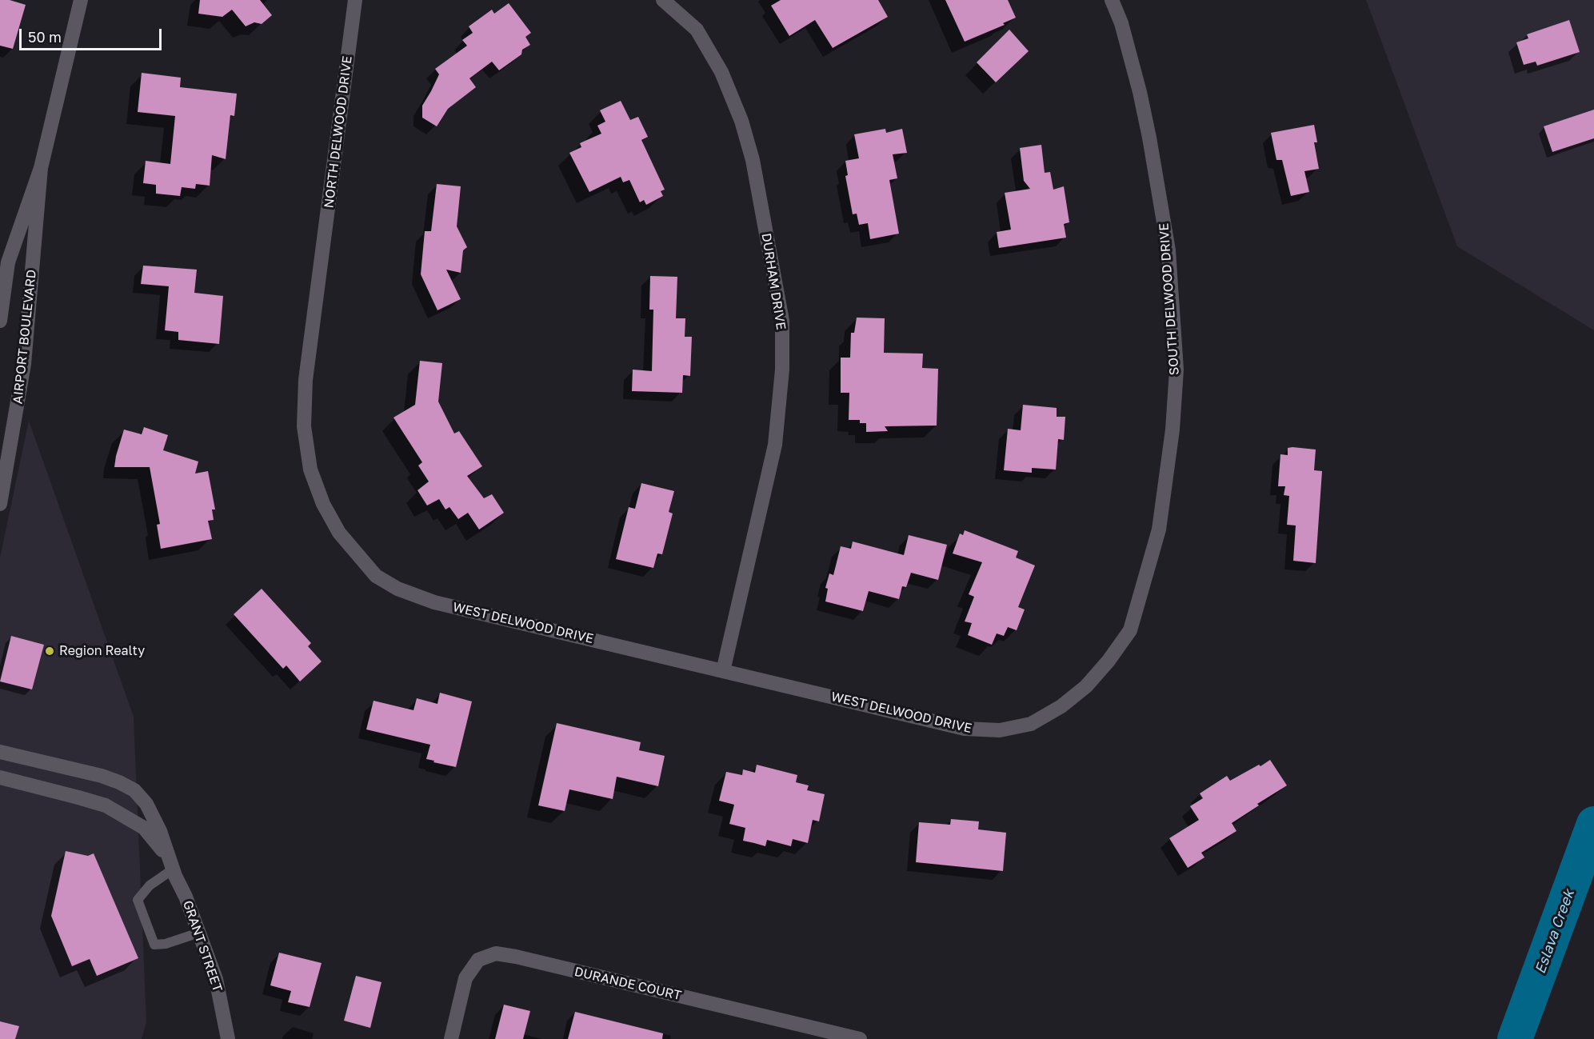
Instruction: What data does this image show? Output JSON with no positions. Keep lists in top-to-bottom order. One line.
{"streets":{"street":["NORTH DELWOOD DRIVE","DURHAM DRIVE","SOUTH DELWOOD DRIVE","AIRPORT BOULEVARD","WEST DELWOOD DRIVE","GRANT STREET","DURANDE COURT"]},"crossings":[["NORTH DELWOOD DRIVE","WEST DELWOOD DRIVE"],["DURHAM DRIVE","WEST DELWOOD DRIVE"],["SOUTH DELWOOD DRIVE","WEST DELWOOD DRIVE"]],"water":["Eslava Creek"],"places":["Region Realty"],"scale_bar":"50 m"}
